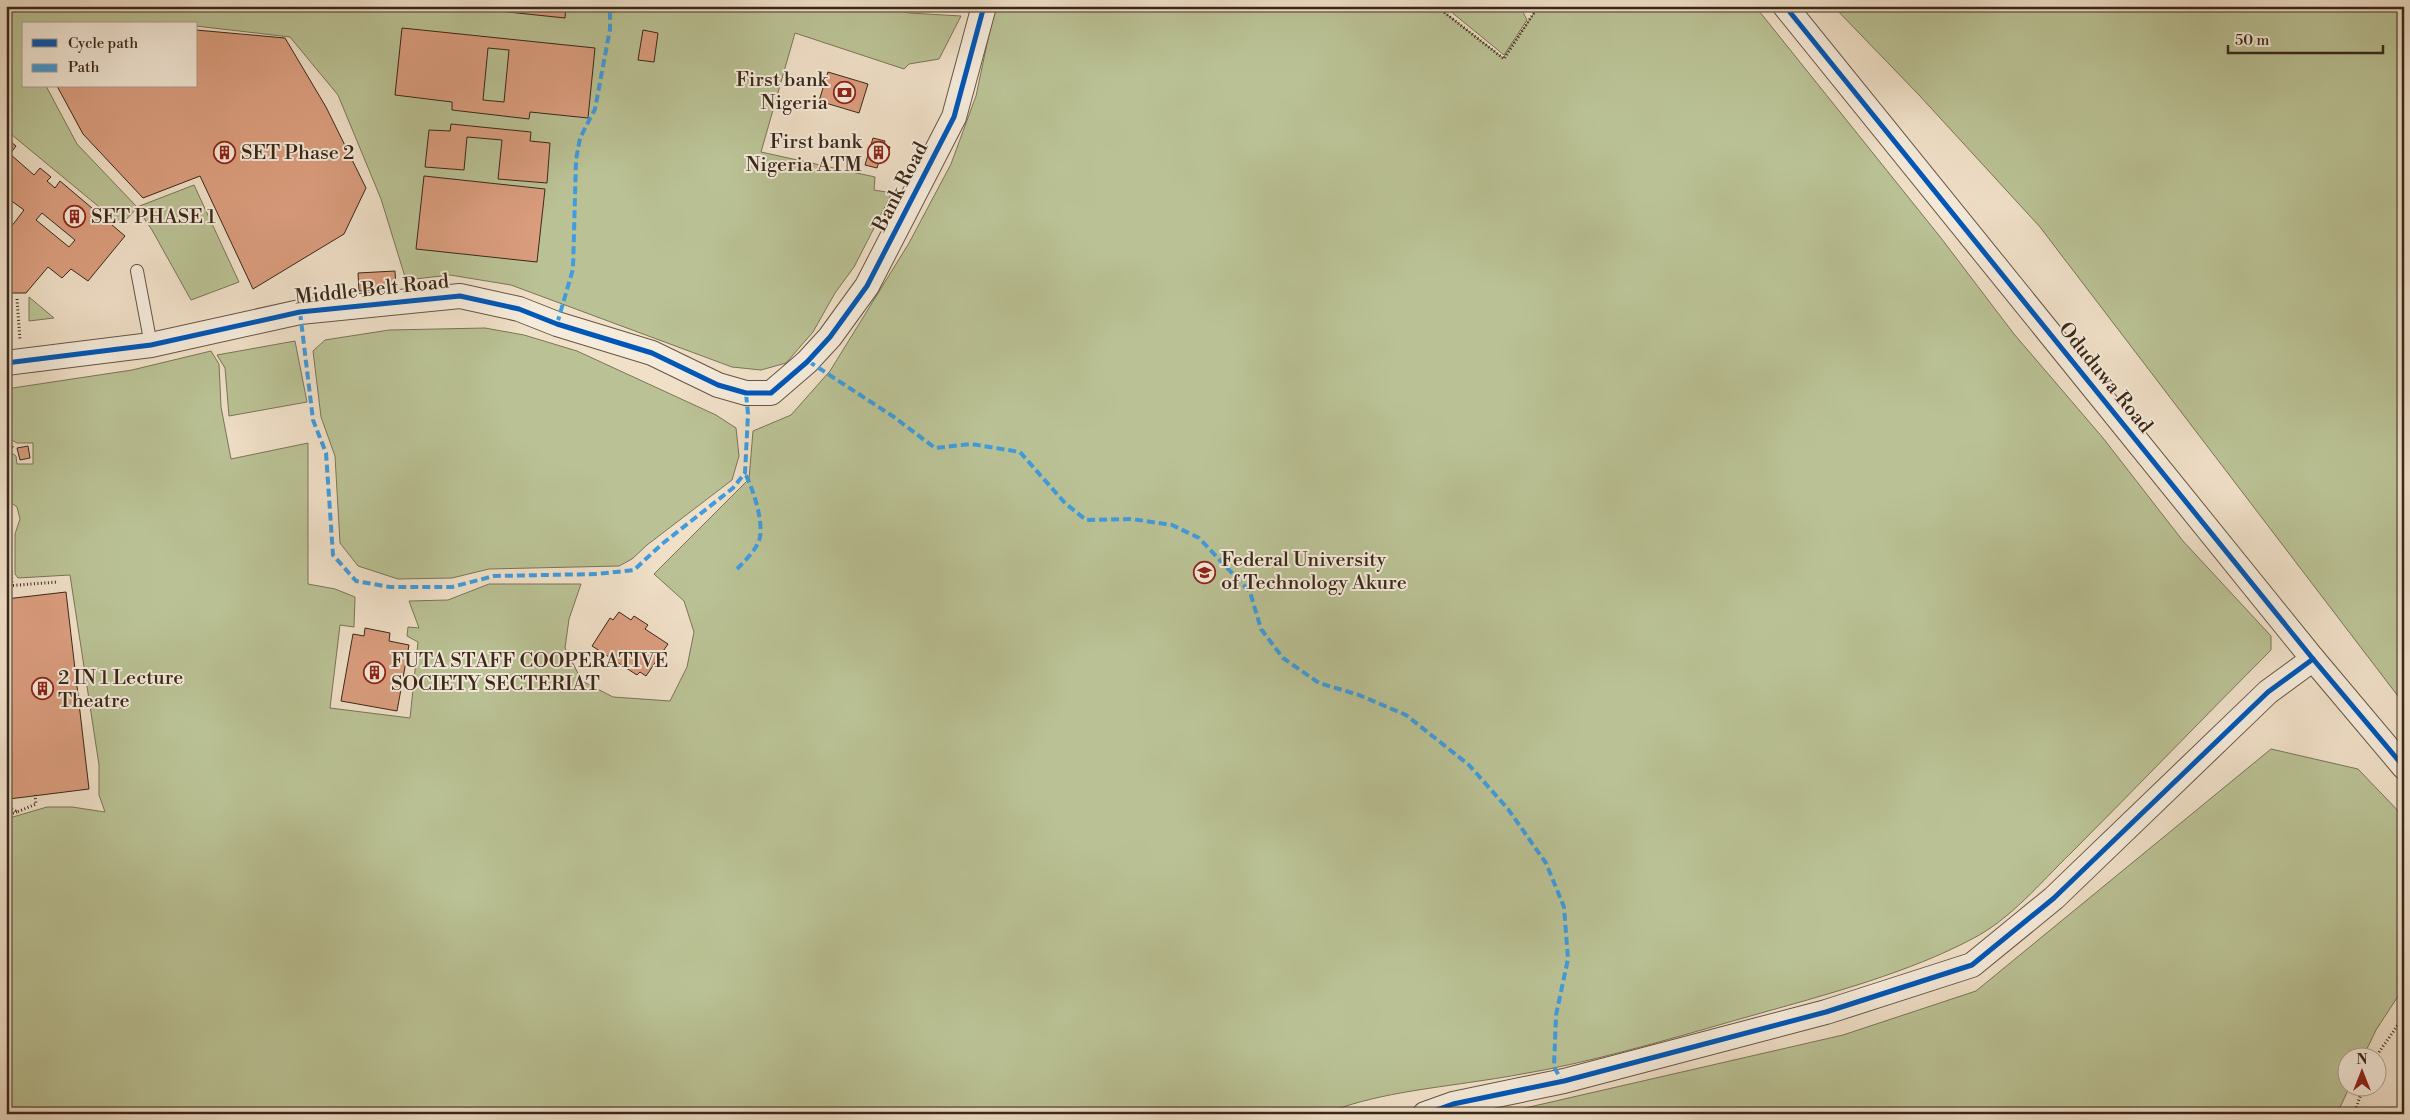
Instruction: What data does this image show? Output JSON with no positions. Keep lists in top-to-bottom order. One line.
{"streets":{"street":["Bank Road","Middle Belt Road","Oduduwa Road"]},"crossings":[["Bank Road","Middle Belt Road"]],"places":{"bank":["First bank Nigeria"],"building":["SET Phase 2","First bank Nigeria ATM","SET PHASE 1","FUTA STAFF COOPERATIVE SOCIETY SECTERIAT","2 IN 1 Lecture Theatre"],"school or university":["Federal University of Technology Akure"]},"legend":["Cycle path","Path"],"scale_bar":"50 m","north":"top"}
